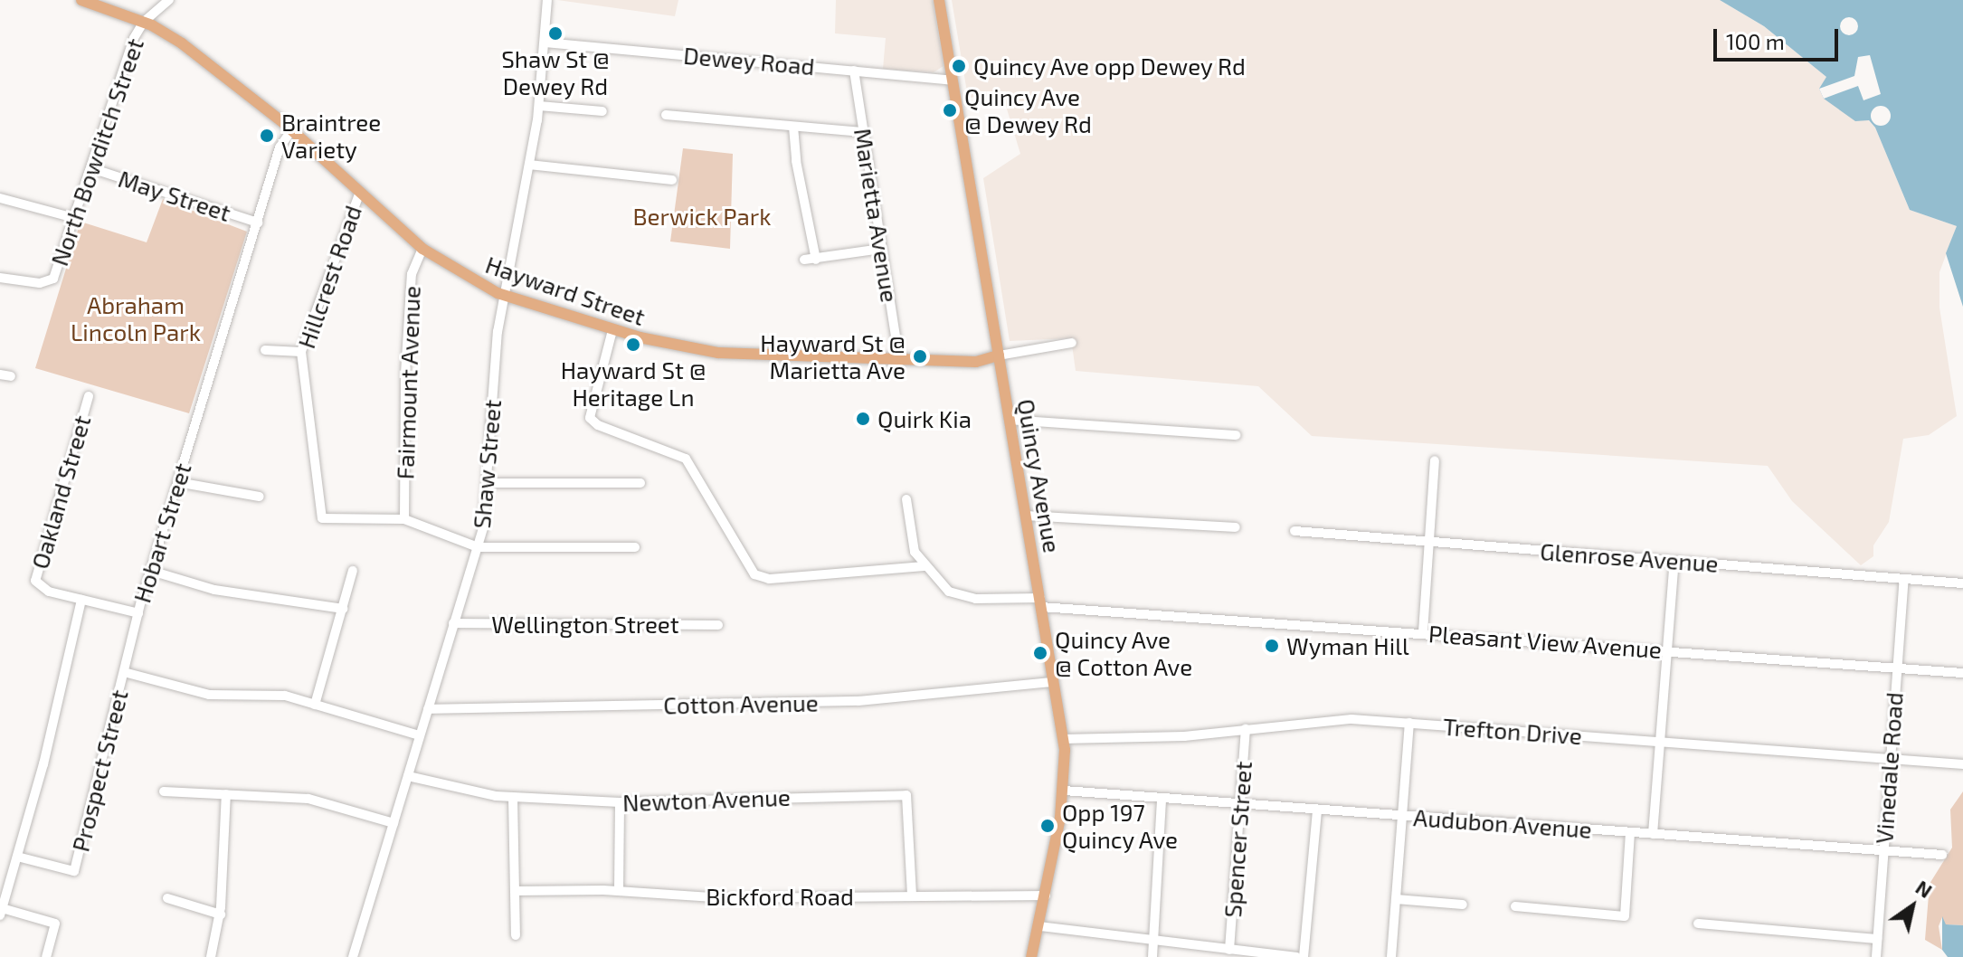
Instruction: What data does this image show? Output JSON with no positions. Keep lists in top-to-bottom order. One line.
{"streets":{"main road":["Hayward Street","Quincy Avenue"],"street":["Dewey Road","North Bowditch Street","May Street","Marietta Avenue","Hillcrest Road","Fairmount Avenue","Shaw Street","Oakland Street","Hobart Street","Glenrose Avenue","Wellington Street","Pleasant View Avenue","Cotton Avenue","Trefton Drive","Vinedale Road","Prospect Street","Newton Avenue","Audubon Avenue","Spencer Street","Bickford Road"]},"crossings":[["Dewey Road","Marietta Avenue"],["Dewey Road","Shaw Street"],["Dewey Road","Quincy Avenue"],["North Bowditch Street","May Street"],["North Bowditch Street","Hayward Street"],["May Street","Hobart Street"],["Marietta Avenue","Hayward Street"],["Hillcrest Road","Hayward Street"],["Hillcrest Road","Fairmount Avenue"],["Hayward Street","Fairmount Avenue"],["Hayward Street","Shaw Street"],["Hayward Street","Quincy Avenue"],["Hayward Street","Hobart Street"],["Shaw Street","Wellington Street"],["Shaw Street","Cotton Avenue"],["Shaw Street","Newton Avenue"],["Quincy Avenue","Pleasant View Avenue"],["Quincy Avenue","Cotton Avenue"],["Quincy Avenue","Trefton Drive"],["Quincy Avenue","Audubon Avenue"],["Quincy Avenue","Bickford Road"],["Oakland Street","Hobart Street"],["Hobart Street","Prospect Street"],["Glenrose Avenue","Vinedale Road"],["Pleasant View Avenue","Vinedale Road"],["Trefton Drive","Vinedale Road"],["Trefton Drive","Spencer Street"],["Vinedale Road","Audubon Avenue"],["Newton Avenue","Bickford Road"],["Audubon Avenue","Spencer Street"]],"parks":["Berwick Park","Abraham Lincoln Park"],"places":["Shaw St @ Dewey Rd","Quincy Ave opp Dewey Rd","Quincy Ave @ Dewey Rd","Braintree Variety","Hayward St @ Heritage Ln","Hayward St @ Marietta Ave","Quirk Kia","Wyman Hill","Quincy Ave @ Cotton Ave","Opp 197 Quincy Ave"],"scale_bar":"100 m","north":"top right"}
